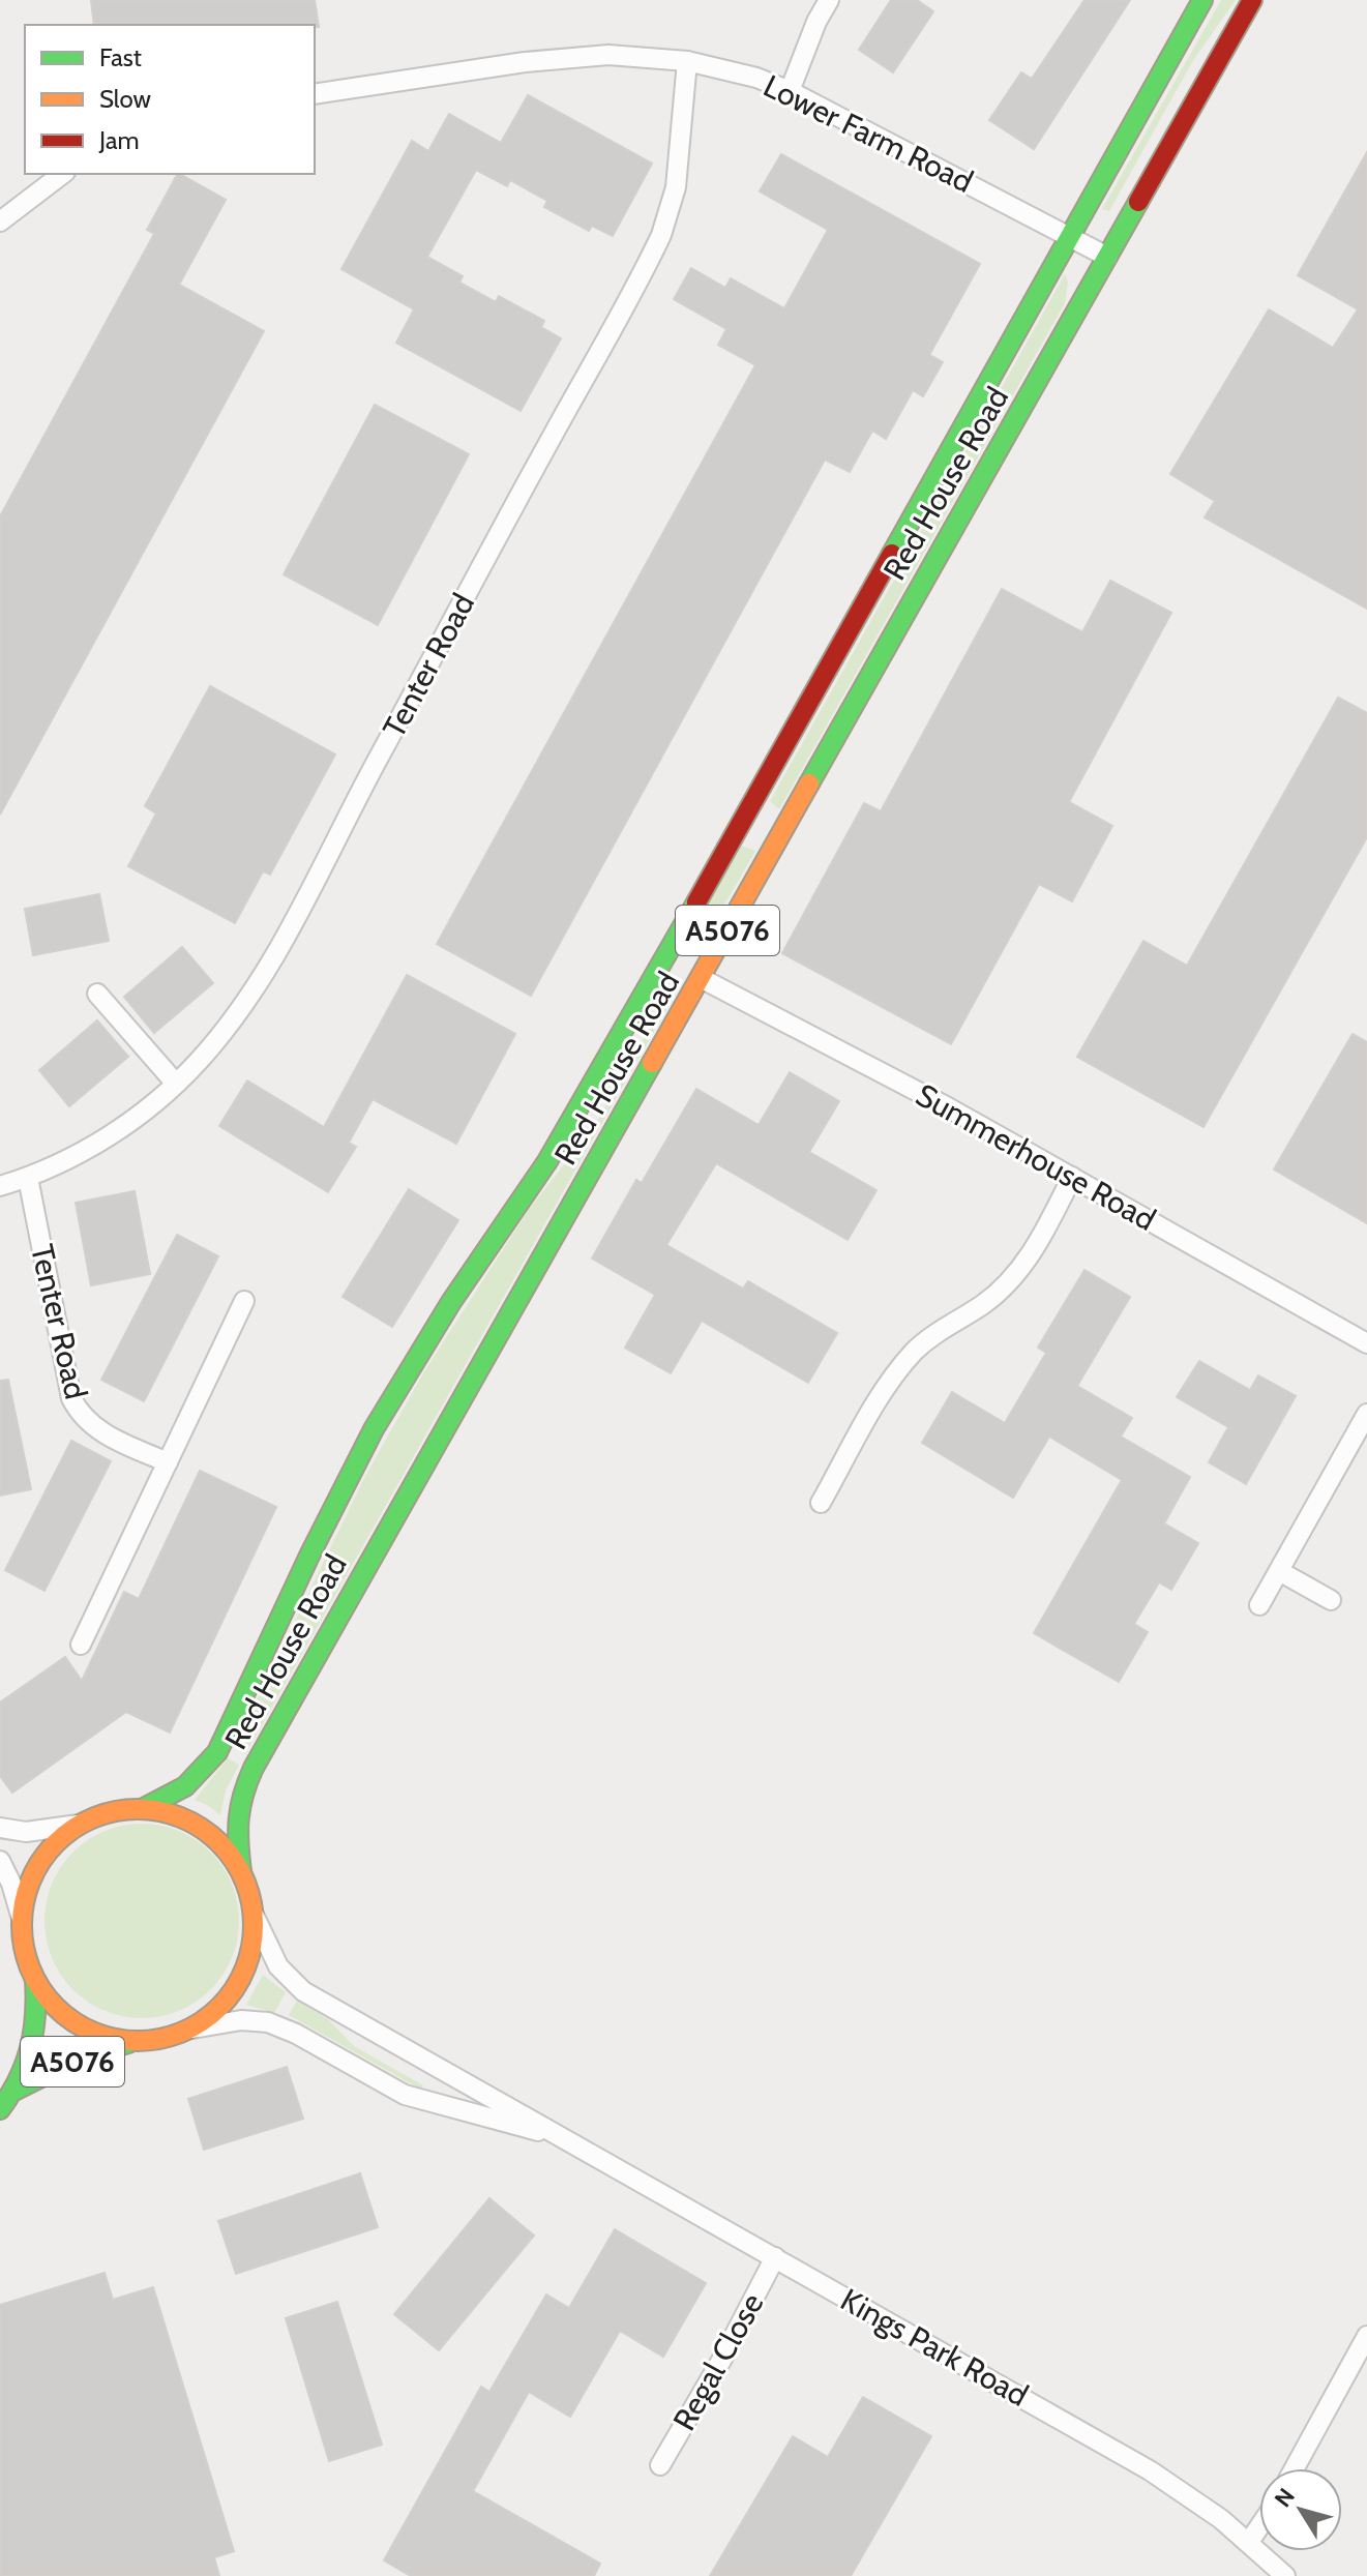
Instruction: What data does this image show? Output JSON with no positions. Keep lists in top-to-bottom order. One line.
{"streets":{"main road":["Red House Road","A5076"],"street":["Lower Farm Road","Tenter Road","Summerhouse Road","Kings Park Road","Regal Close"]},"crossings":[["Lower Farm Road","Red House Road"],["Lower Farm Road","Tenter Road"],["Red House Road","A5076"],["Red House Road","Summerhouse Road"],["Red House Road","Kings Park Road"],["A5076","Kings Park Road"],["Kings Park Road","Regal Close"]],"legend":["Fast","Slow","Jam"],"north":"top left"}
